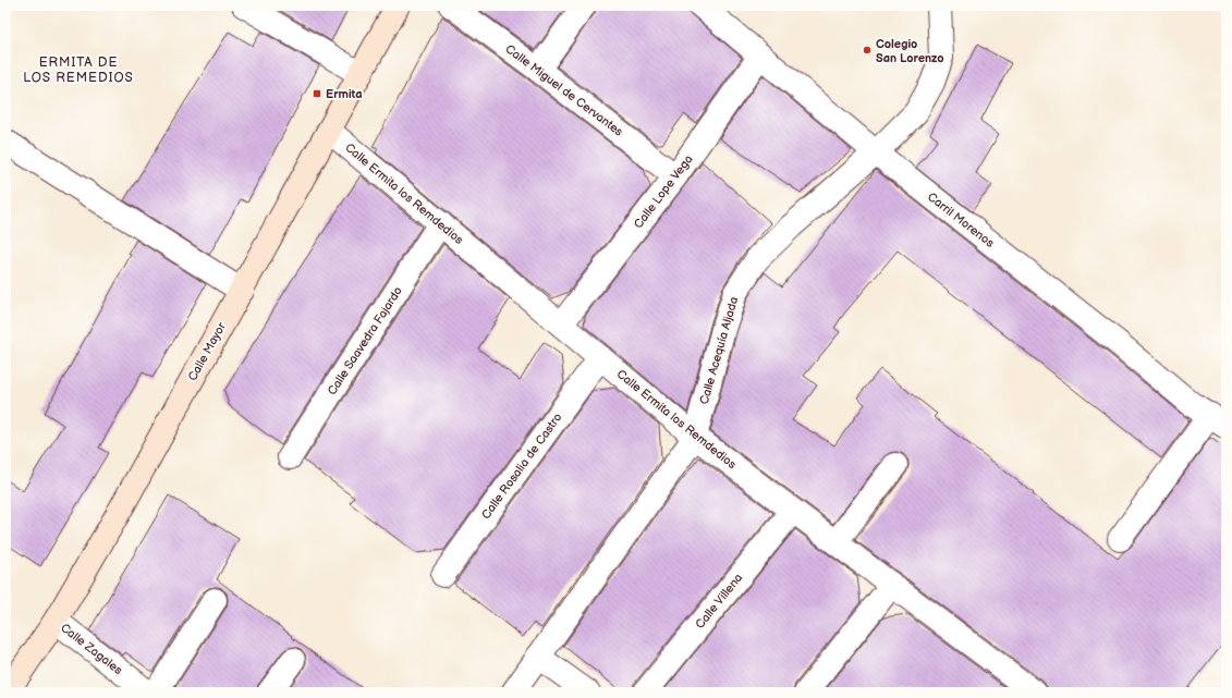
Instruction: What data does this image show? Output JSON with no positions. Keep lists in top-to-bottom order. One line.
{"streets":{"main road":["Calle Mayor"],"street":["Calle Miguel de Cervantes","Calle Lope Vega","Calle Ermita los Remdedios","Carril Morenos","Calle Saavedra Fajardo","Calle Acequía Aljada","Calle Rosalia de Castro","Calle Villena","Calle Zagales"]},"crossings":[["Calle Miguel de Cervantes","Calle Lope Vega"],["Calle Lope Vega","Calle Ermita los Remdedios"],["Calle Lope Vega","Carril Morenos"],["Calle Ermita los Remdedios","Calle Saavedra Fajardo"],["Calle Ermita los Remdedios","Calle Acequía Aljada"],["Calle Ermita los Remdedios","Calle Mayor"],["Calle Ermita los Remdedios","Calle Rosalia de Castro"],["Calle Ermita los Remdedios","Calle Villena"],["Carril Morenos","Calle Acequía Aljada"],["Calle Mayor","Calle Zagales"]],"districts":["ERMITA DE LOS REMEDIOS"],"places":{"other":["Colegio San Lorenzo"],"transit":["Ermita"]}}
